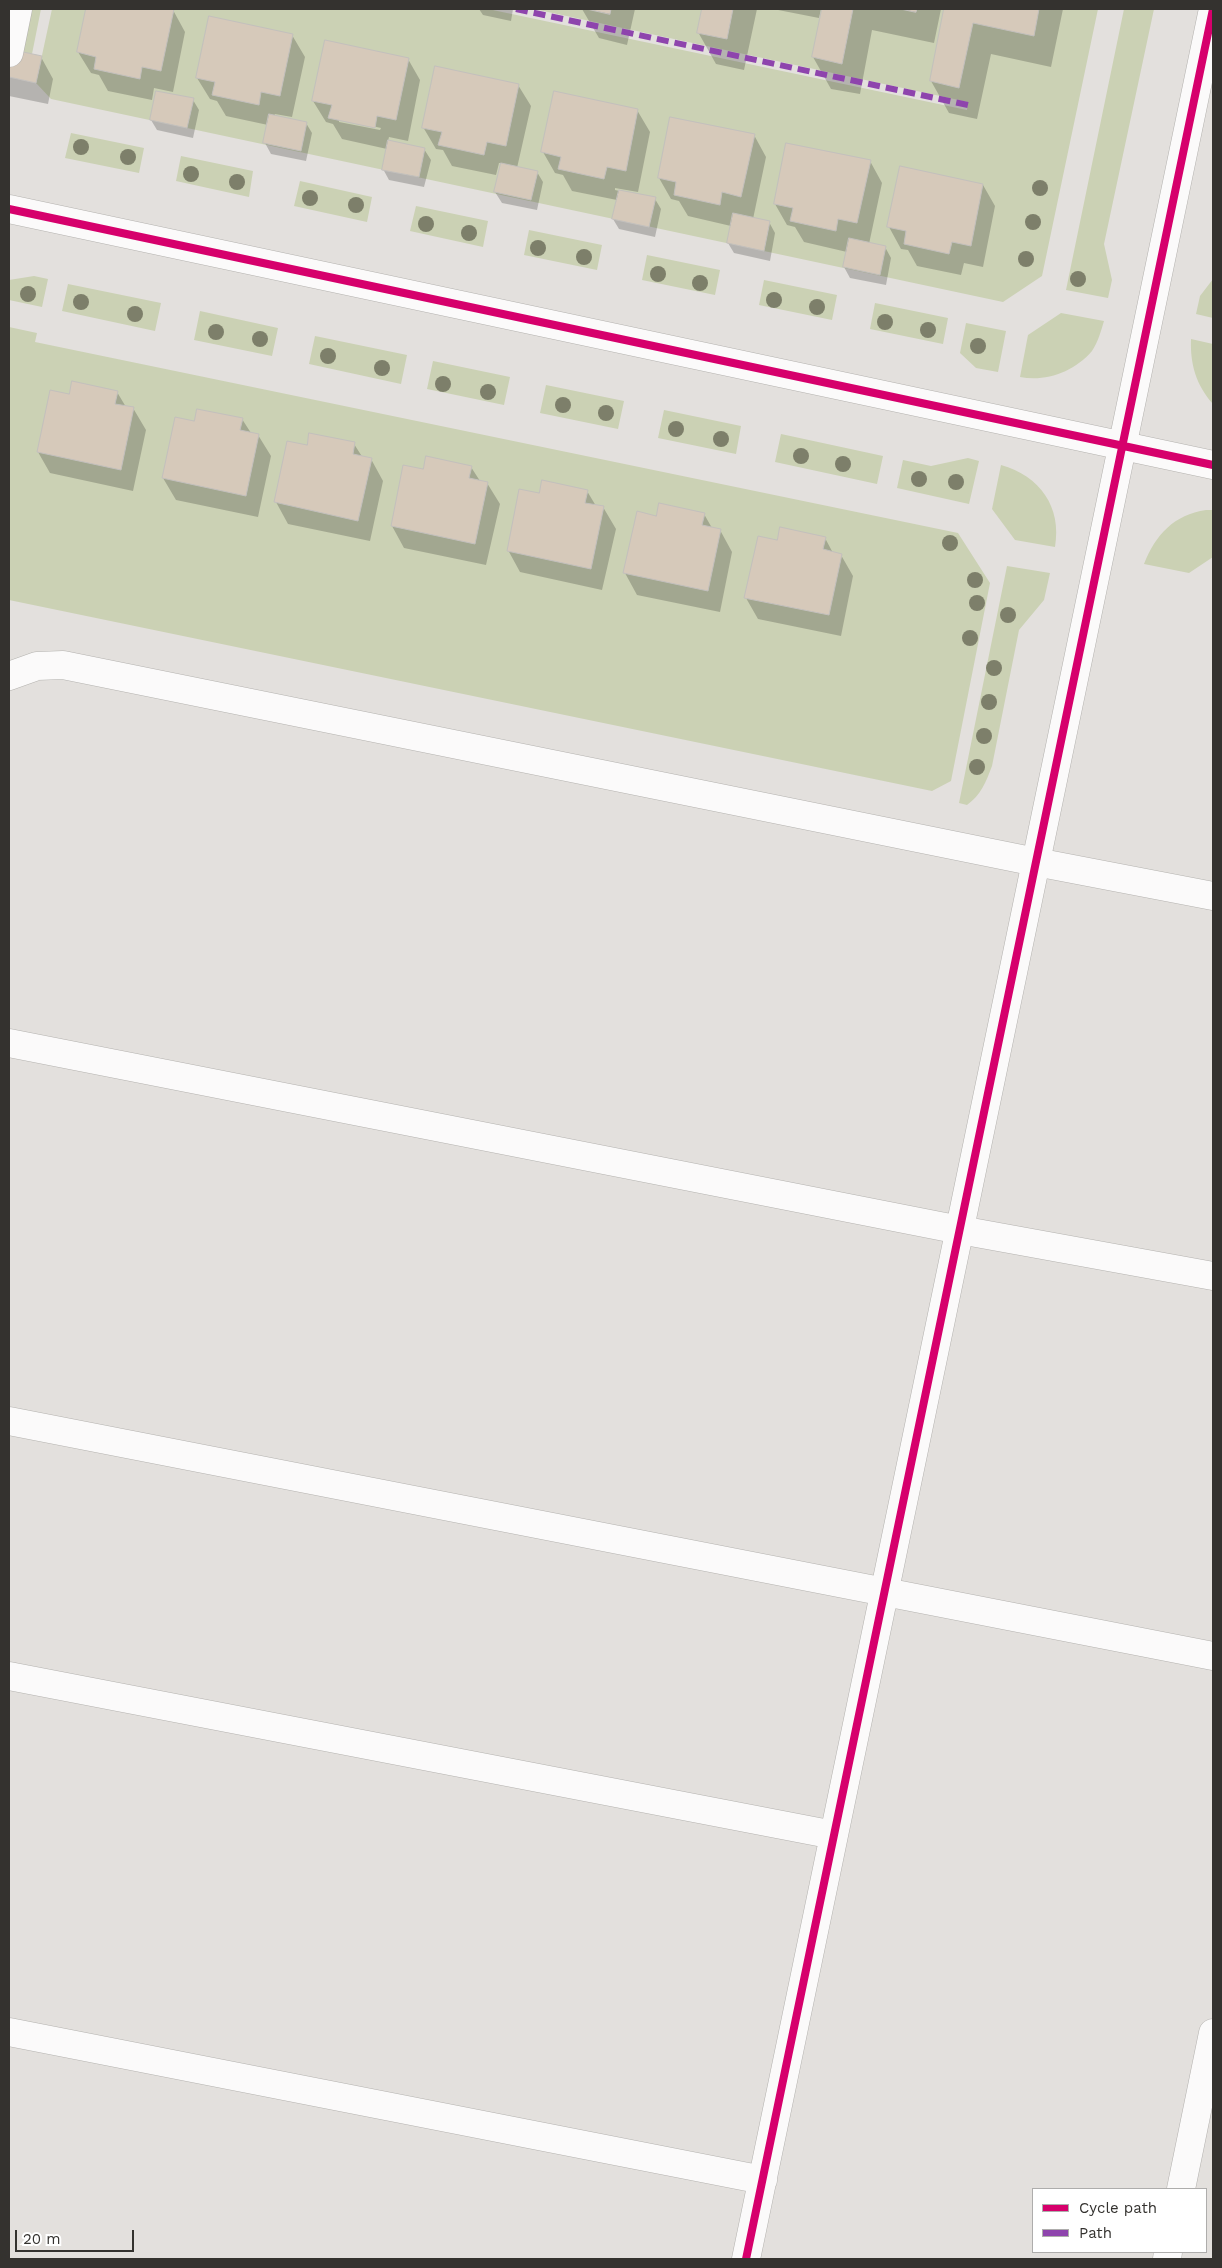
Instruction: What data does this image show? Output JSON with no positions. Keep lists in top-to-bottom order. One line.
{"legend":["Cycle path","Path"],"scale_bar":"20 m"}
